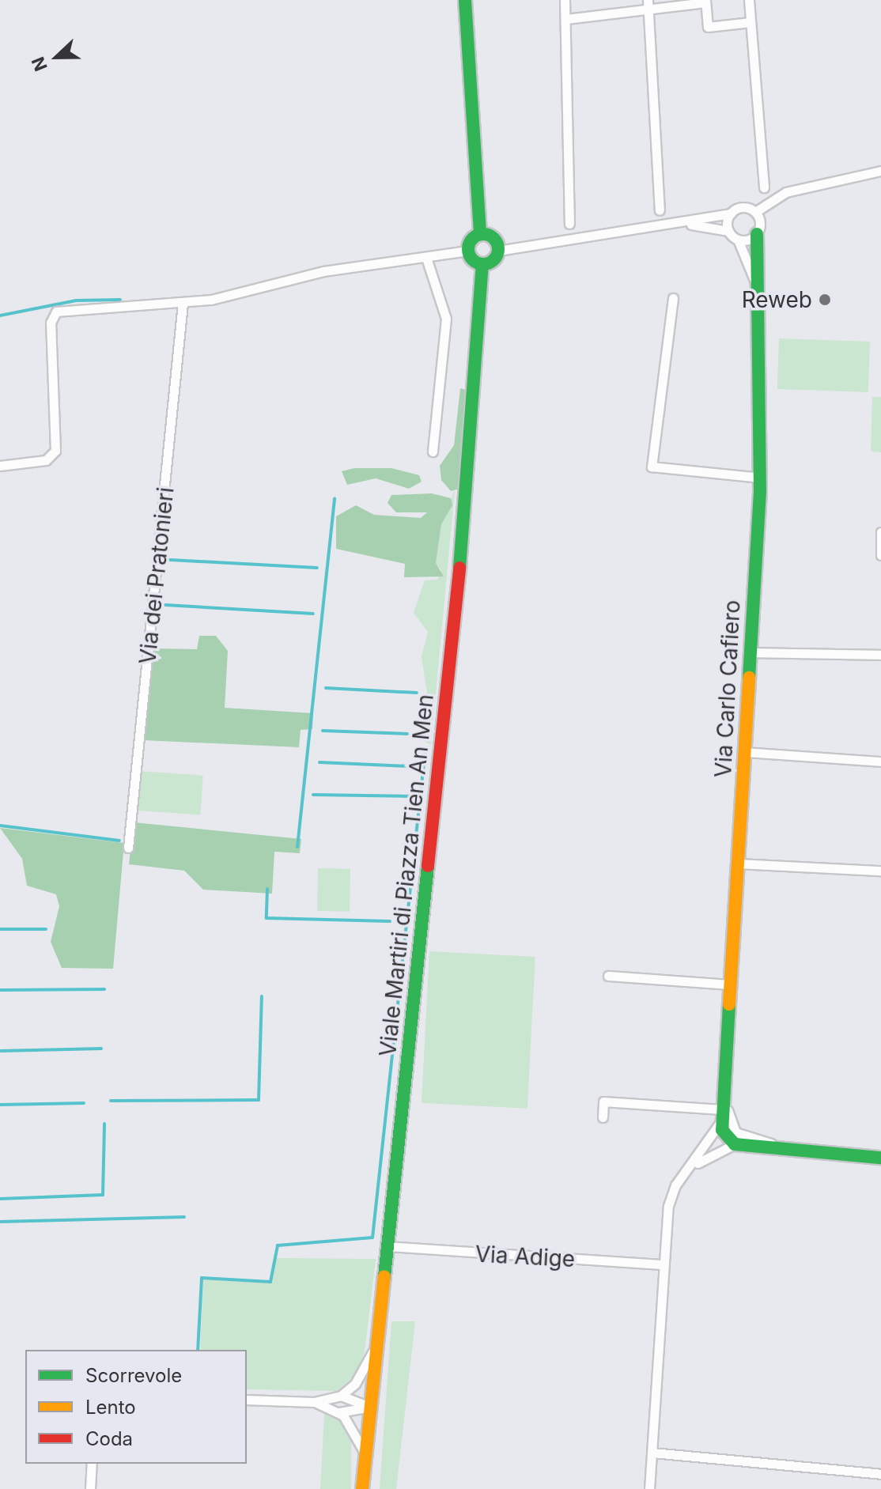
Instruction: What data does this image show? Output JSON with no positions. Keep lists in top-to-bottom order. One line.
{"streets":{"main road":["Via Carlo Cafiero","Viale Martiri di Piazza Tien An Men"],"street":["Via dei Pratonieri","Via Adige"]},"crossings":[["Viale Martiri di Piazza Tien An Men","Via Adige"]],"places":["Reweb"],"legend":["Scorrevole","Lento","Coda"],"north":"left"}
